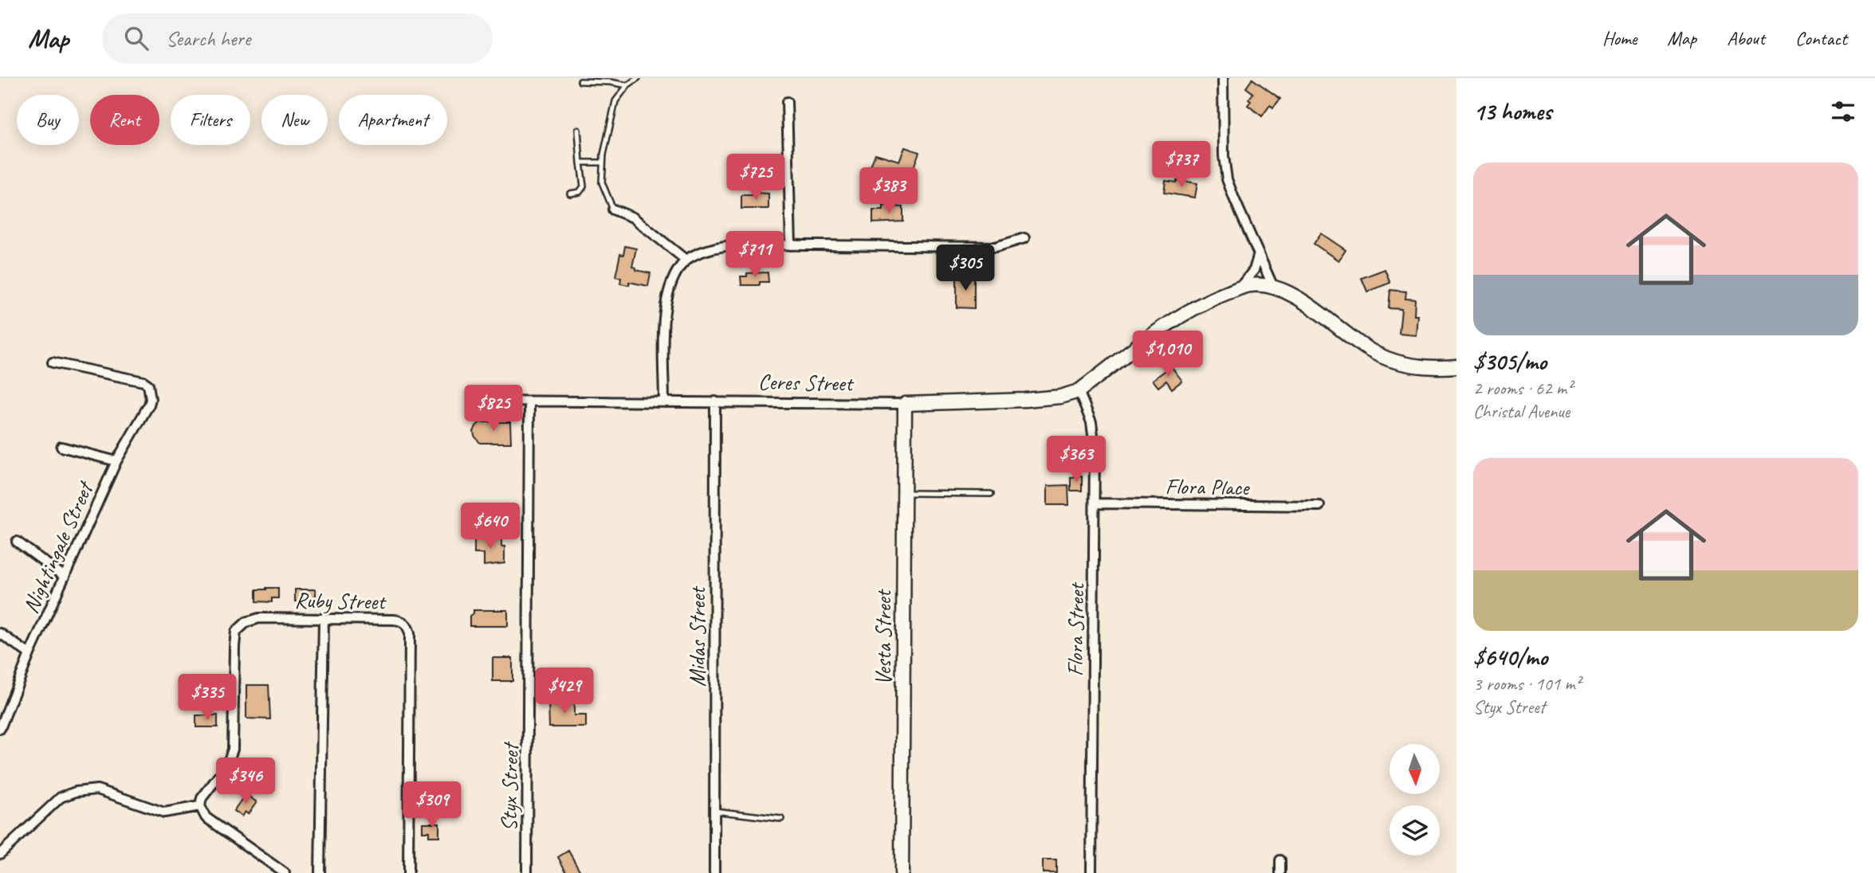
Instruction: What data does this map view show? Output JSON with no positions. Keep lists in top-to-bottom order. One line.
{"streets":{"street":["Ceres Street","Flora Place","Nightingale Street","Ruby Street","Flora Street","Midas Street","Vesta Street","Styx Street"]},"crossings":[["Ceres Street","Flora Street"],["Ceres Street","Midas Street"],["Ceres Street","Vesta Street"],["Ceres Street","Styx Street"],["Flora Place","Flora Street"]],"north":"bottom","page":{"header":"Map","search":"Search here","nav":["Home","Map","About","Contact"],"heading":"13 homes","chip":["Buy","Rent","Filters","New","Apartment"],"price":["$737","$725","$383","$711","$305","$1,010","$825","$363","$640","$429","$335","$346","$309"],"list":[{"name":"$305/mo","note":"2 rooms · 62 m² · Christal Avenue"},{"name":"$640/mo","note":"3 rooms · 101 m² · Styx Street"}]}}
